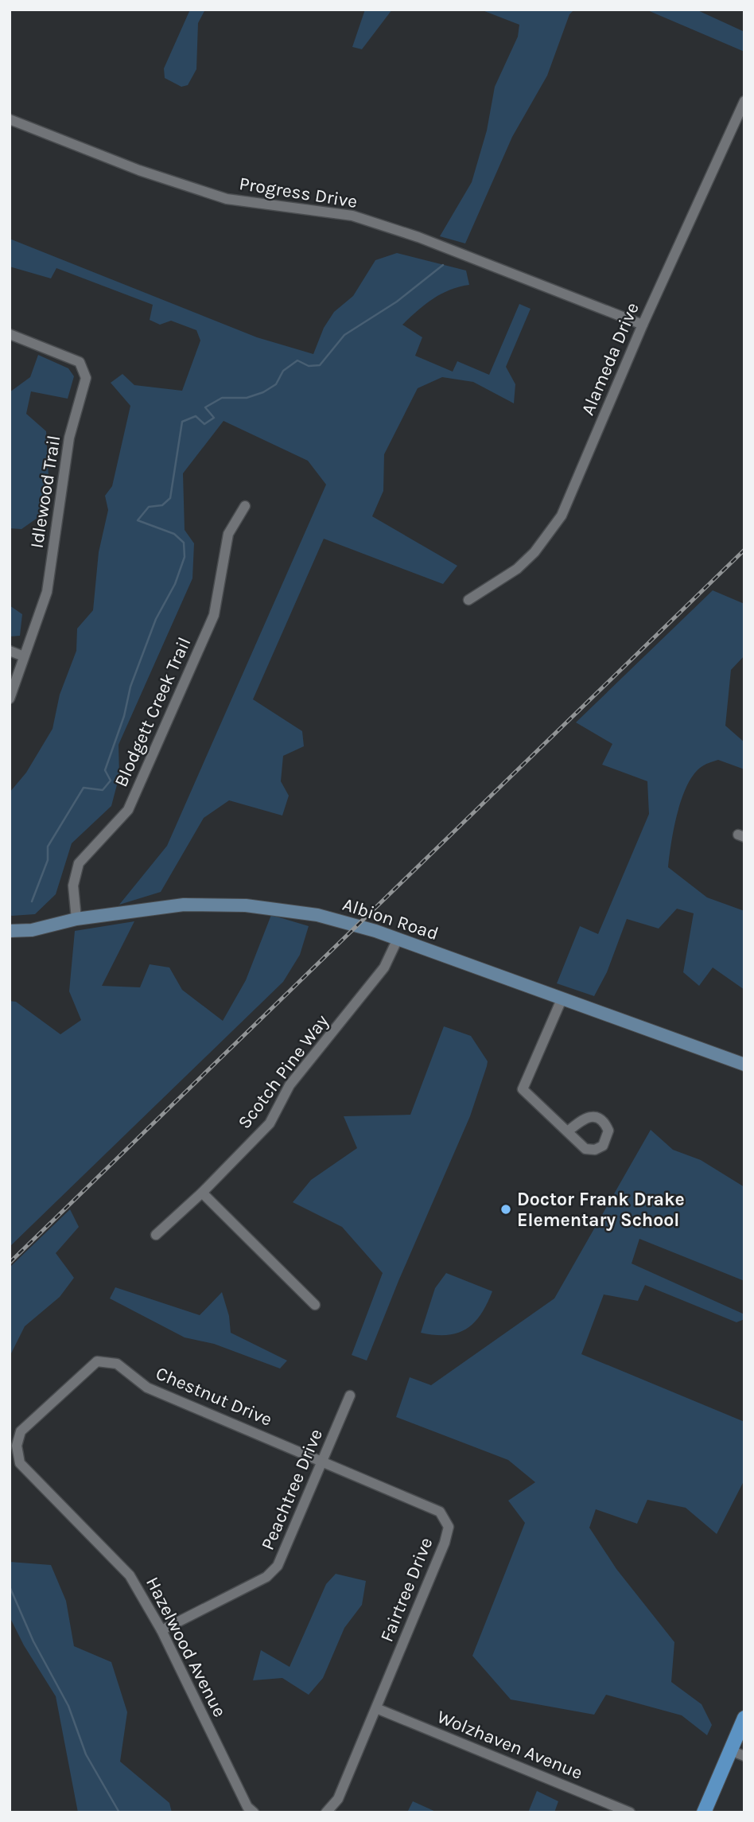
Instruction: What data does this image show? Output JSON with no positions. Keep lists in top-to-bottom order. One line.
{"streets":{"street":["Progress Drive","Alameda Drive","Idlewood Trail","Blodgett Creek Trail","Albion Road","Scotch Pine Way","Chestnut Drive","Peachtree Drive","Fairtree Drive","Hazelwood Avenue","Wolzhaven Avenue"]},"crossings":[["Progress Drive","Alameda Drive"],["Blodgett Creek Trail","Albion Road"],["Albion Road","Scotch Pine Way"],["Chestnut Drive","Peachtree Drive"],["Chestnut Drive","Fairtree Drive"],["Chestnut Drive","Hazelwood Avenue"],["Peachtree Drive","Fairtree Drive"],["Peachtree Drive","Hazelwood Avenue"],["Fairtree Drive","Wolzhaven Avenue"]],"places":["Doctor Frank Drake Elementary School"]}
